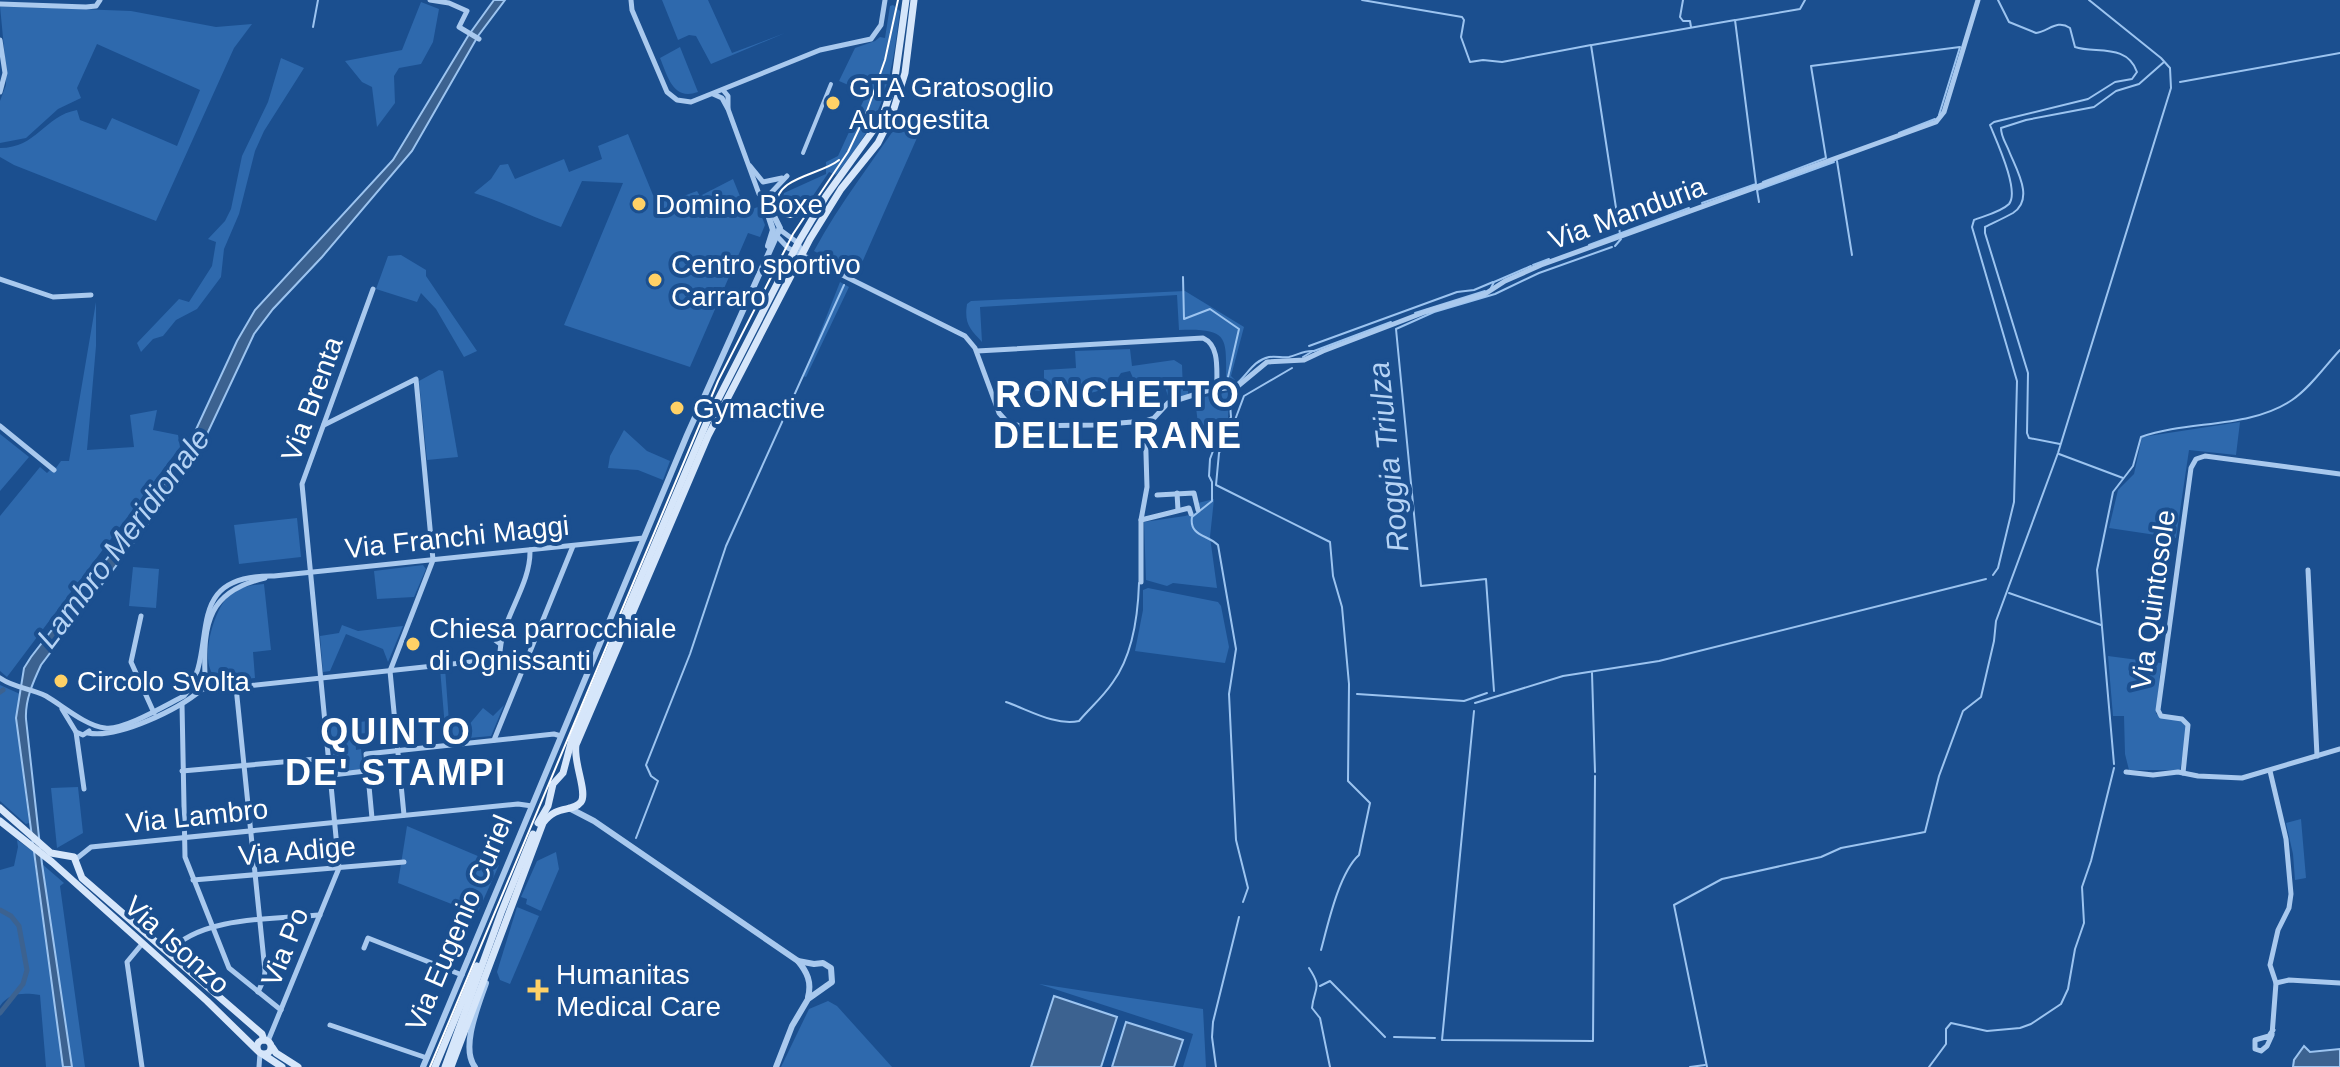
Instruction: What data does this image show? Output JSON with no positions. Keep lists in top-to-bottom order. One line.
{"streets":{"main road":["Via Eugenio Curiel","Via Isonzo"],"street":["Via Manduria","Via Brenta","Via Franchi Maggi","Via Quintosole","Via Lambro","Via Adige","Via Po"]},"crossings":[["Via Brenta","Via Franchi Maggi"],["Via Brenta","Via Lambro"],["Via Brenta","Via Adige"],["Via Brenta","Via Po"],["Via Franchi Maggi","Via Eugenio Curiel"],["Via Lambro","Via Isonzo"],["Via Adige","Via Po"],["Via Isonzo","Via Po"]],"districts":["RONCHETTO DELLE RANE","QUINTO DE' STAMPI"],"water":["Roggia Triulza","Lambro Meridionale"],"places":{"other":["GTA Gratosoglio Autogestita","Domino Boxe","Centro sportivo Carraro","Gymactive","Chiesa parrocchiale di Ognissanti","Circolo Svolta"],"health":["Humanitas Medical Care"]}}
